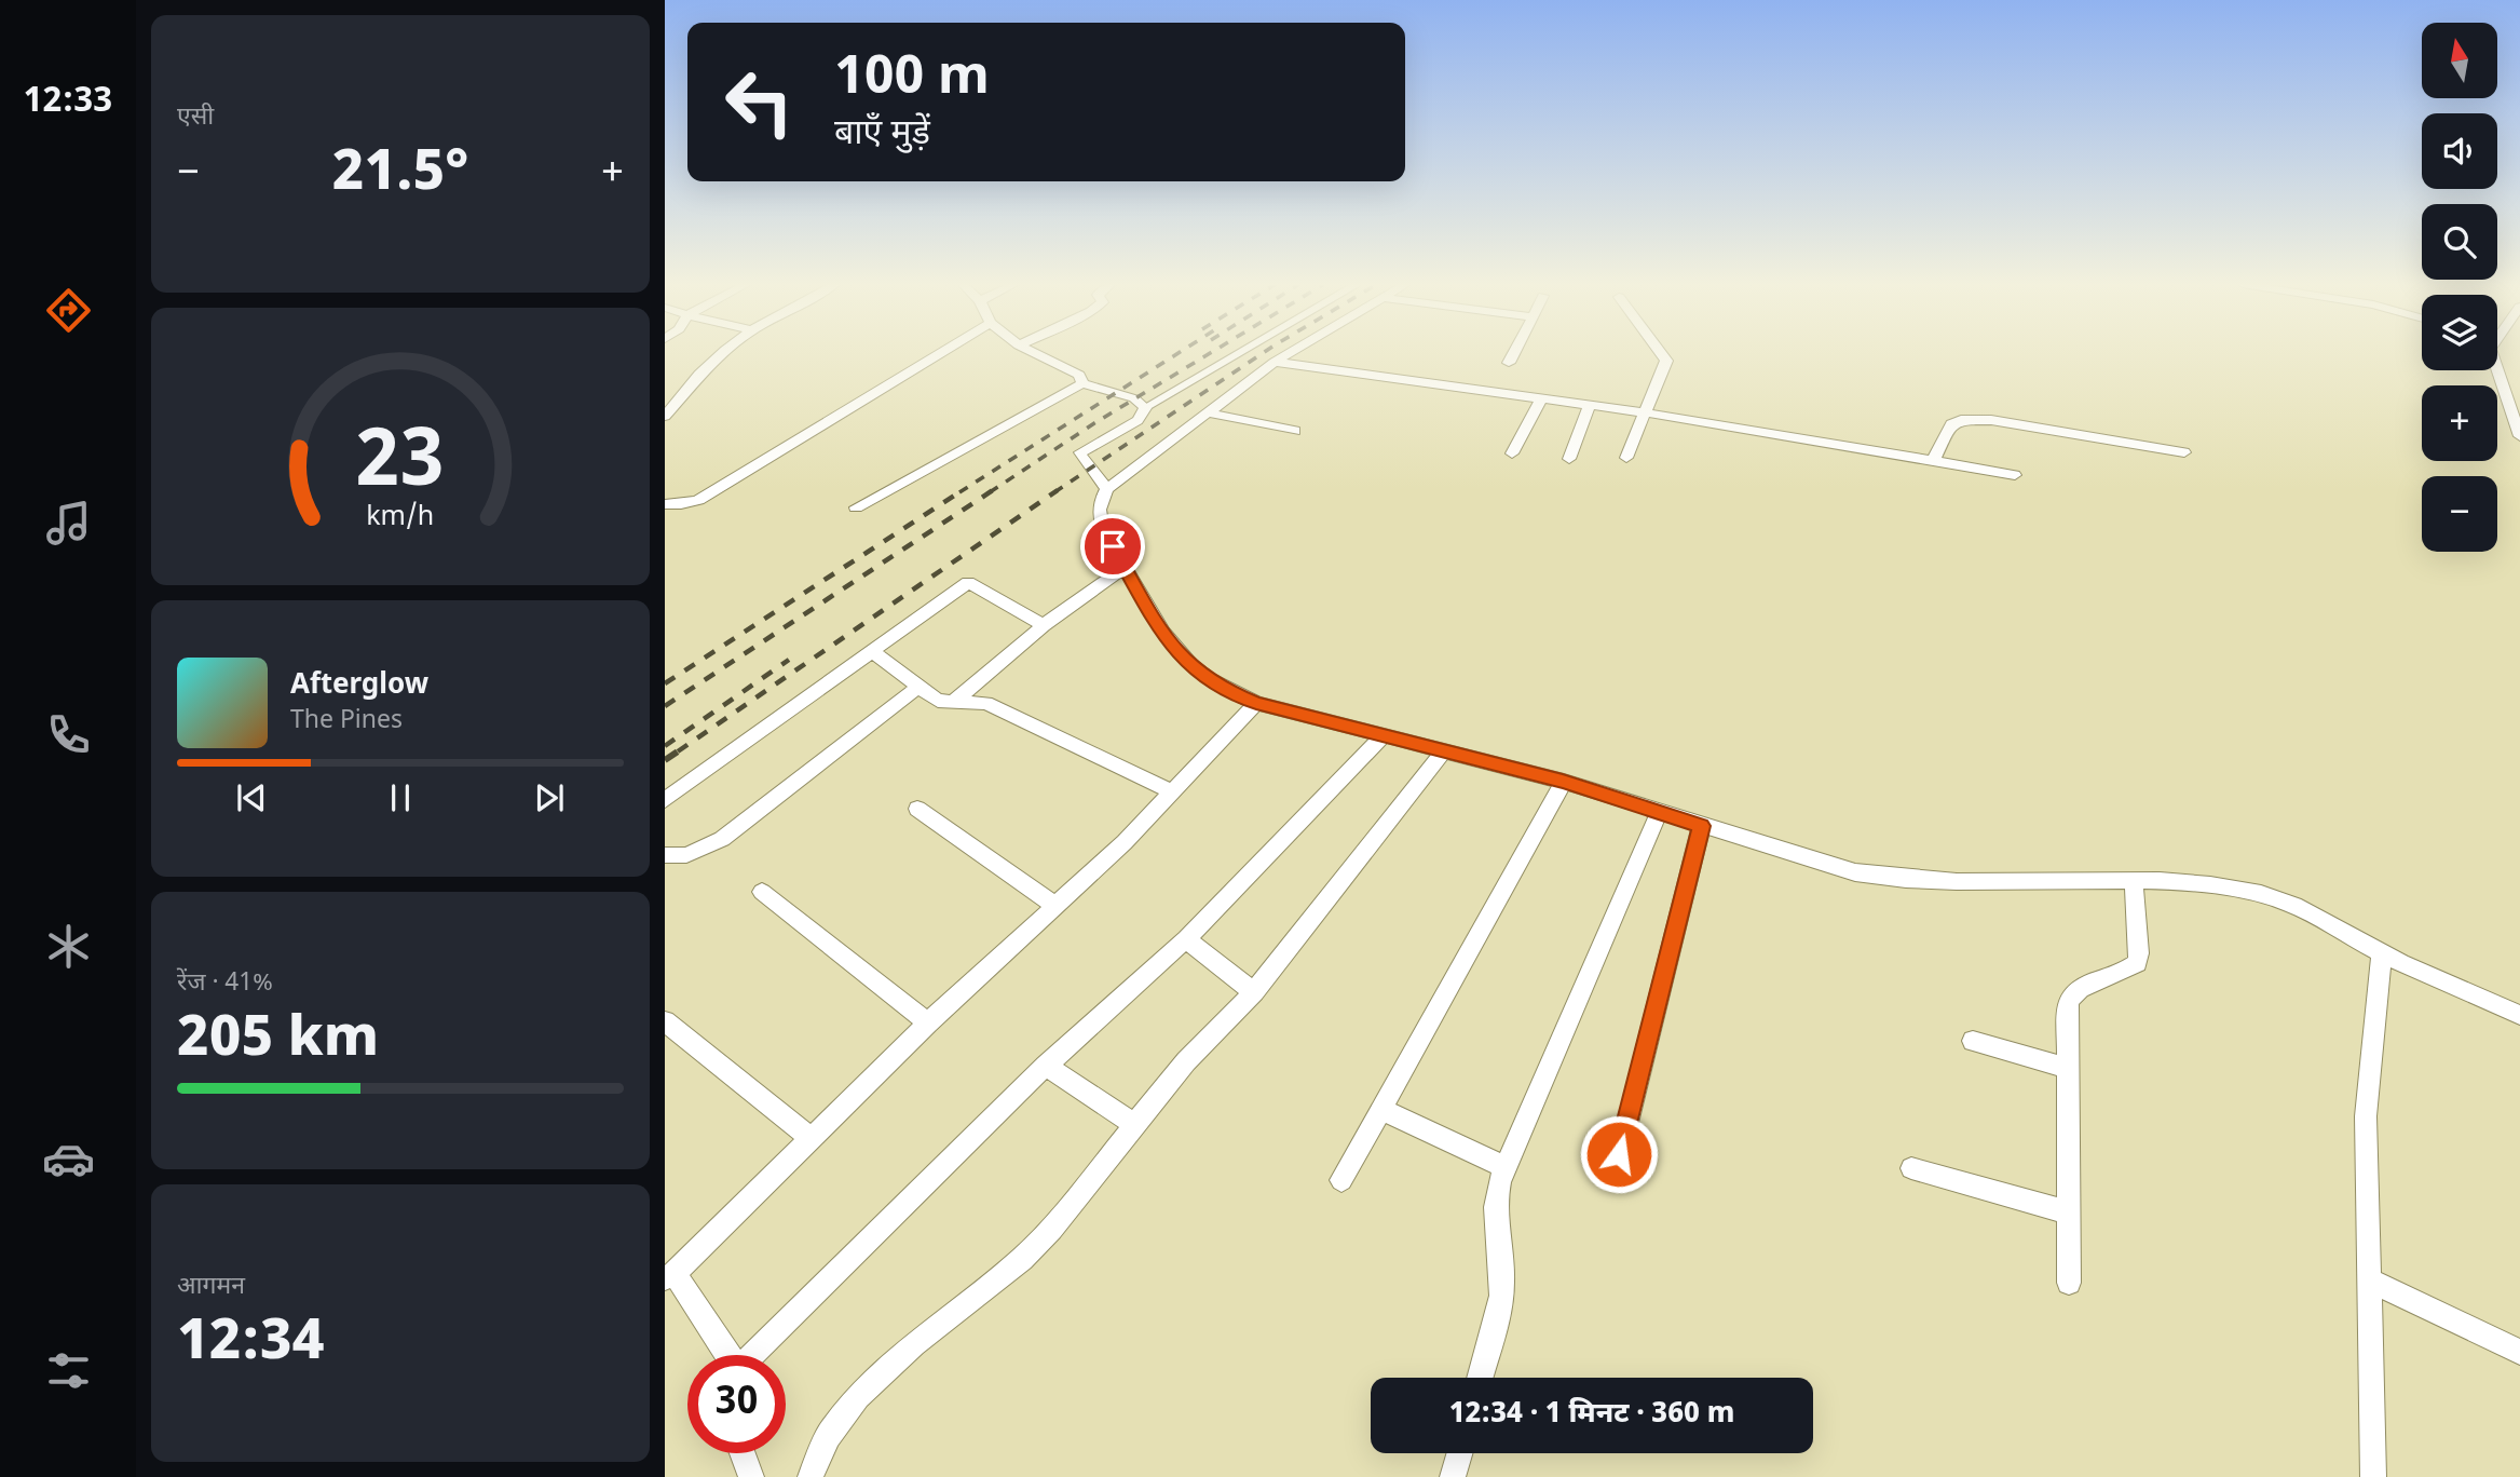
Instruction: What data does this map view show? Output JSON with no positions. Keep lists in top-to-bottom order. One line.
{"north":"top","page":{"tabs":"12:33","tile":["एसी",["रेंज · 41%","205 km"],["आगमन","12:34"]],"map_buttons":["+","−"],"turn":["100 m","बाएँ मुड़ें"],"heat":["−","21.5°","+"],"song":["Afterglow","The Pines"],"limit":"30","trip":"12:34 · 1 मिनट · 360 m","gauge":["23","km/h"]}}
